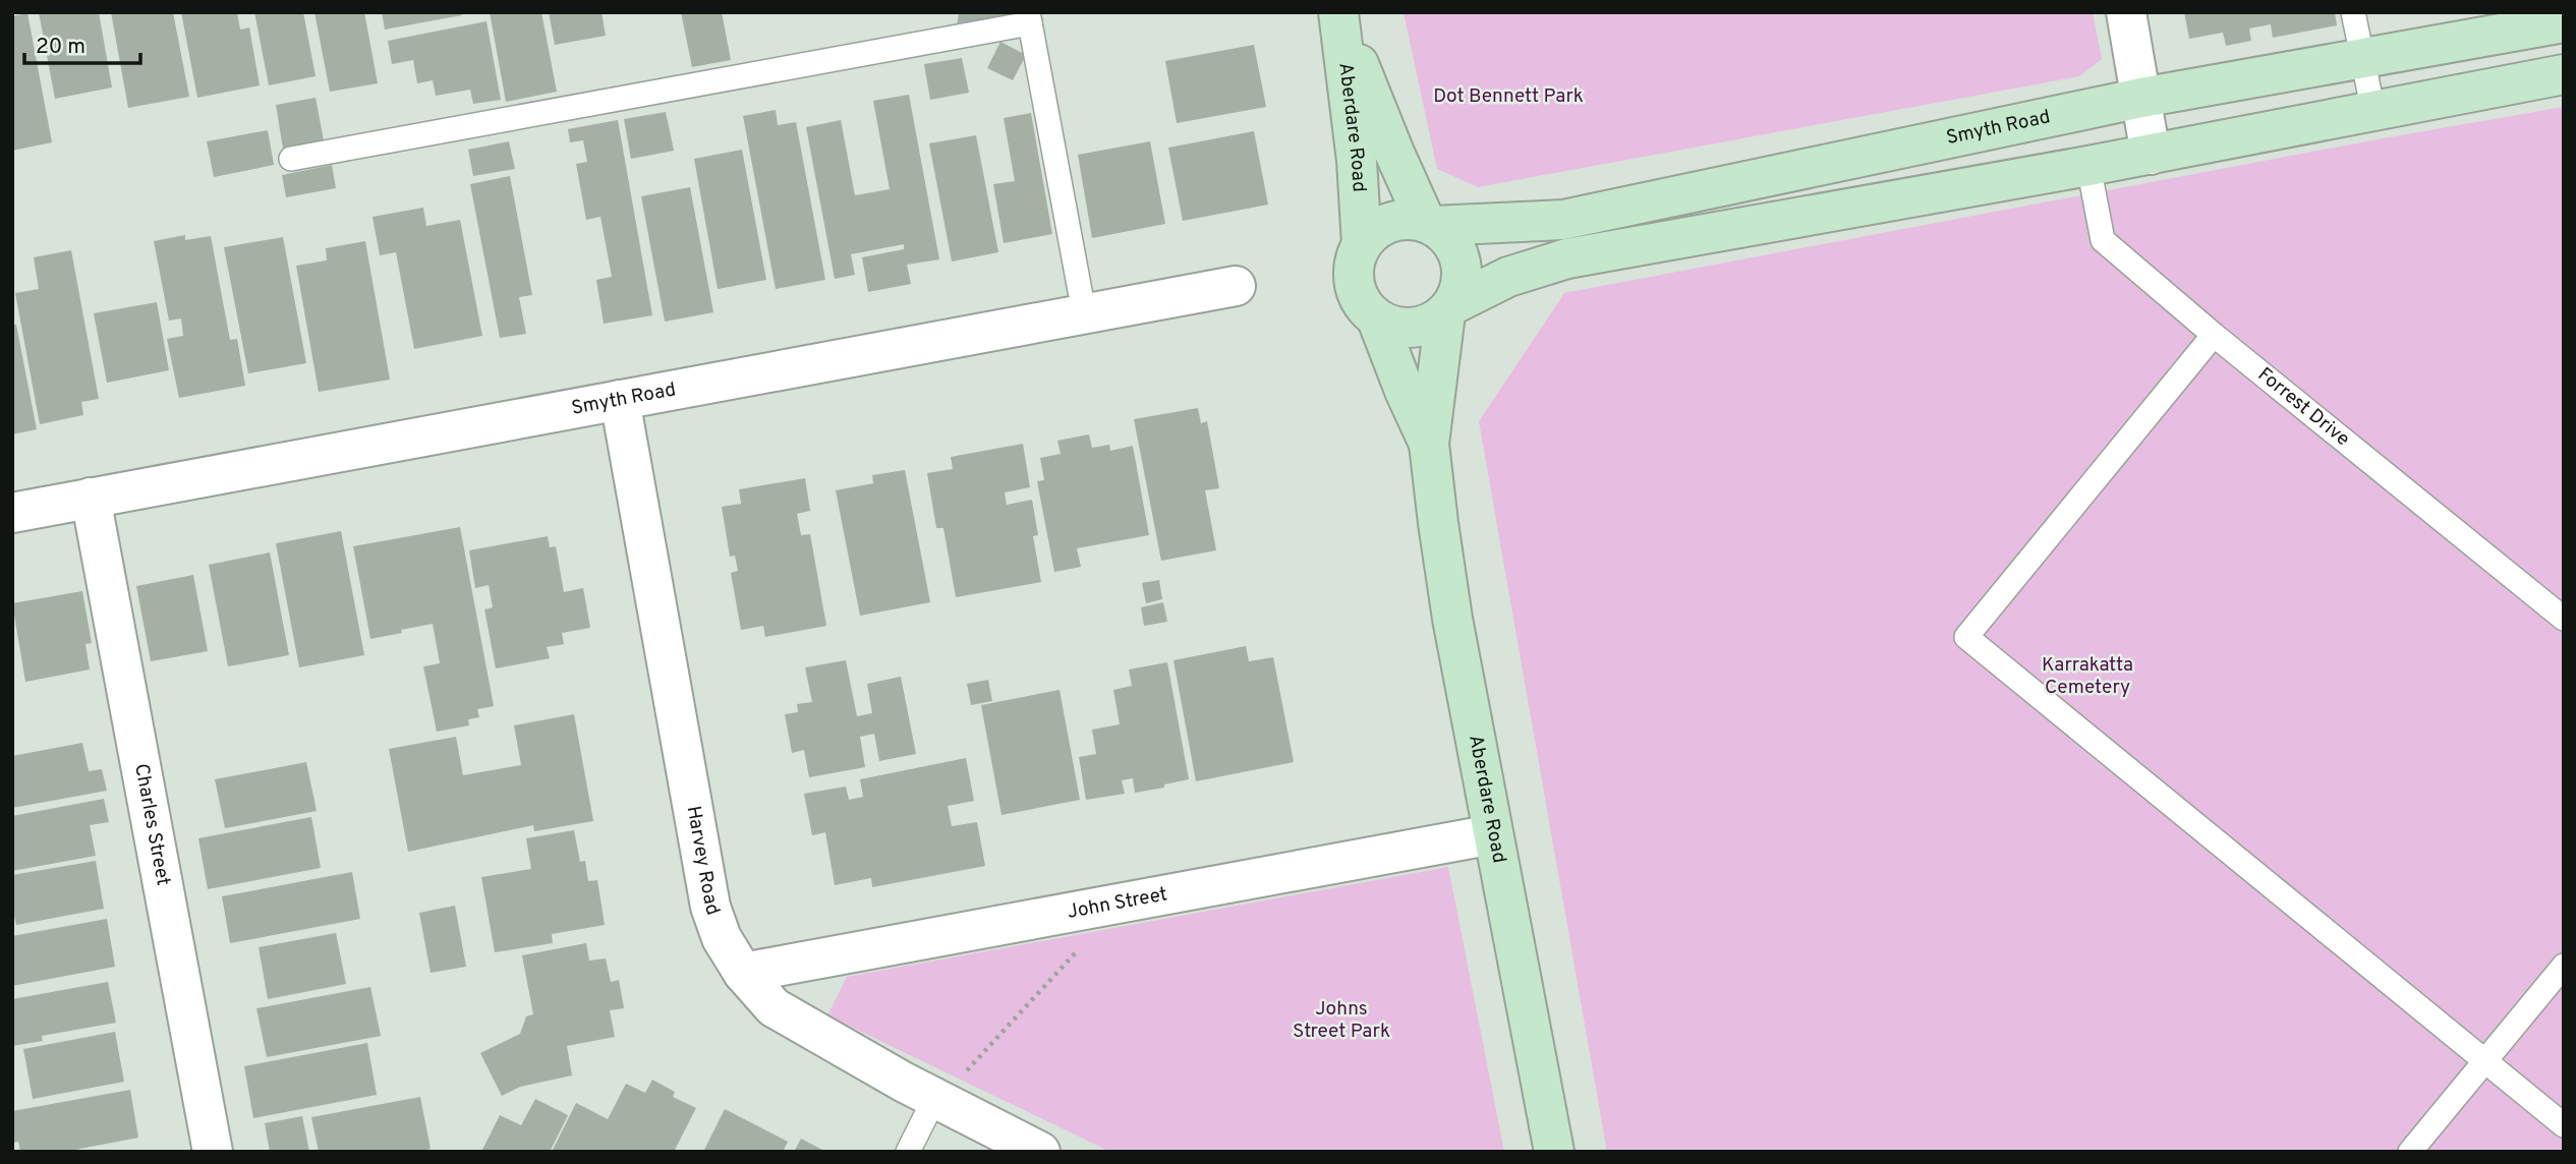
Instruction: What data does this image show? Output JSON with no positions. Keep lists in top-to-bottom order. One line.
{"streets":{"main road":["Smyth Road","Aberdare Road"],"street":["Charles Street","Harvey Road","John Street"],"lane":["Forrest Drive"]},"crossings":[["Smyth Road","Aberdare Road"],["Smyth Road","Charles Street"],["Smyth Road","Harvey Road"],["Aberdare Road","John Street"],["Harvey Road","John Street"]],"parks":["Dot Bennett Park","Karrakatta Cemetery","Johns Street Park"],"scale_bar":"20 m"}
